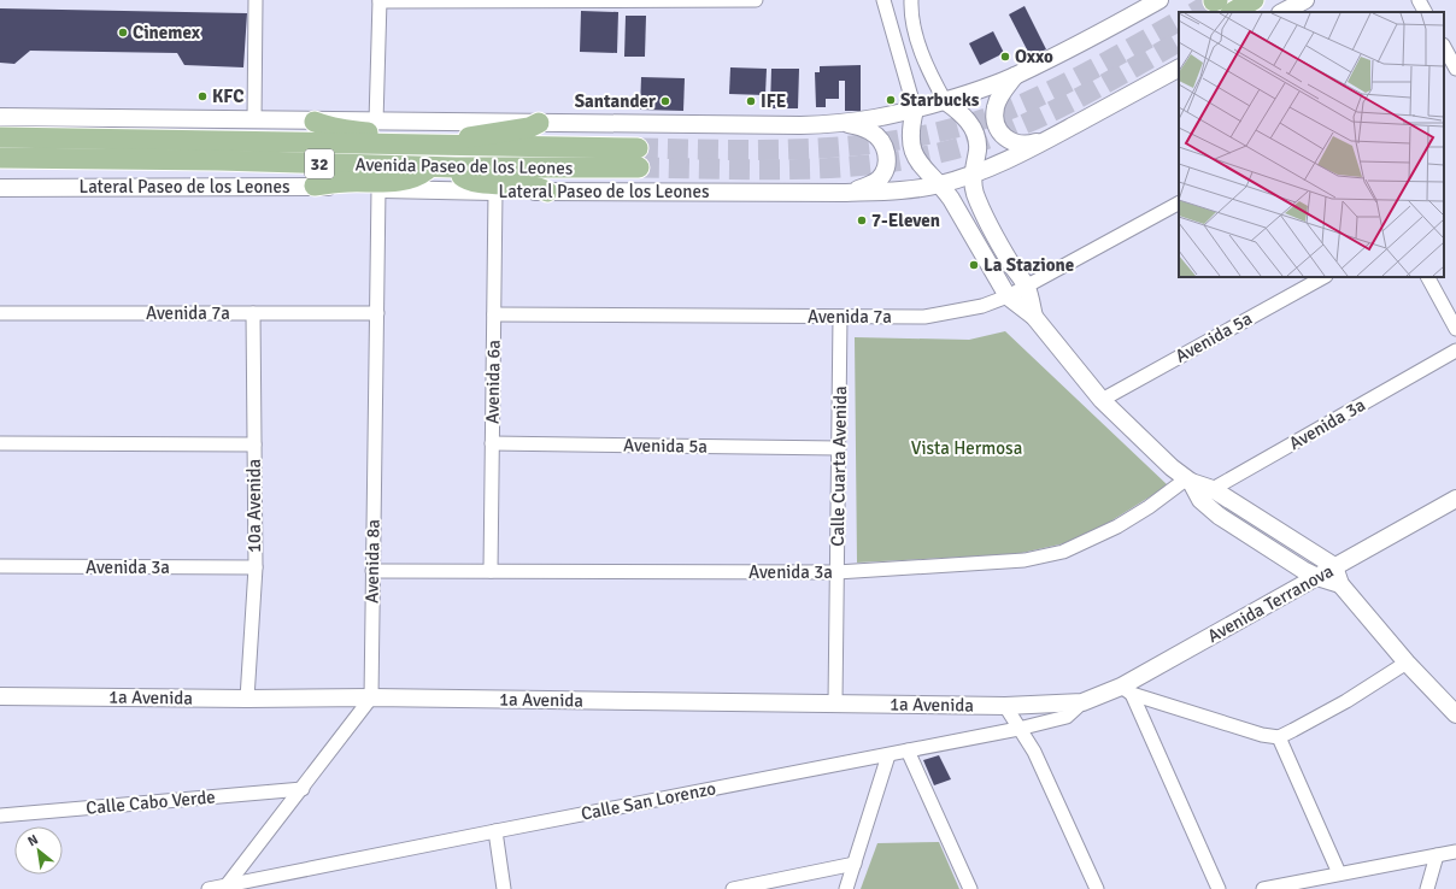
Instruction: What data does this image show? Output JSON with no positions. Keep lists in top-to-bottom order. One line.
{"streets":{"main road":["32","Avenida Paseo de los Leones"],"street":["Lateral Paseo de los Leones","Avenida 7a","Avenida 5a","Avenida 6a","Avenida 3a","Calle Cuarta Avenida","10a Avenida","Avenida 8a","Avenida Terranova","1a Avenida","Calle San Lorenzo","Calle Cabo Verde"]},"crossings":[["Lateral Paseo de los Leones","Avenida 6a"],["Lateral Paseo de los Leones","Avenida 8a"],["Avenida 7a","Avenida 6a"],["Avenida 7a","Calle Cuarta Avenida"],["Avenida 7a","10a Avenida"],["Avenida 7a","Avenida 8a"],["Avenida 5a","Avenida 6a"],["Avenida 5a","Calle Cuarta Avenida"],["Avenida 6a","Avenida 3a"],["Avenida 3a","Calle Cuarta Avenida"],["Avenida 3a","10a Avenida"],["Avenida 3a","Avenida 8a"],["Calle Cuarta Avenida","1a Avenida"],["10a Avenida","1a Avenida"],["Avenida 8a","1a Avenida"],["Avenida Terranova","1a Avenida"],["Avenida Terranova","Calle San Lorenzo"],["1a Avenida","Calle San Lorenzo"]],"parks":["Vista Hermosa"],"places":["Cinemex","Oxxo","KFC","Starbucks","Santander","IFE","7-Eleven","La Stazione"],"north":"top left"}
